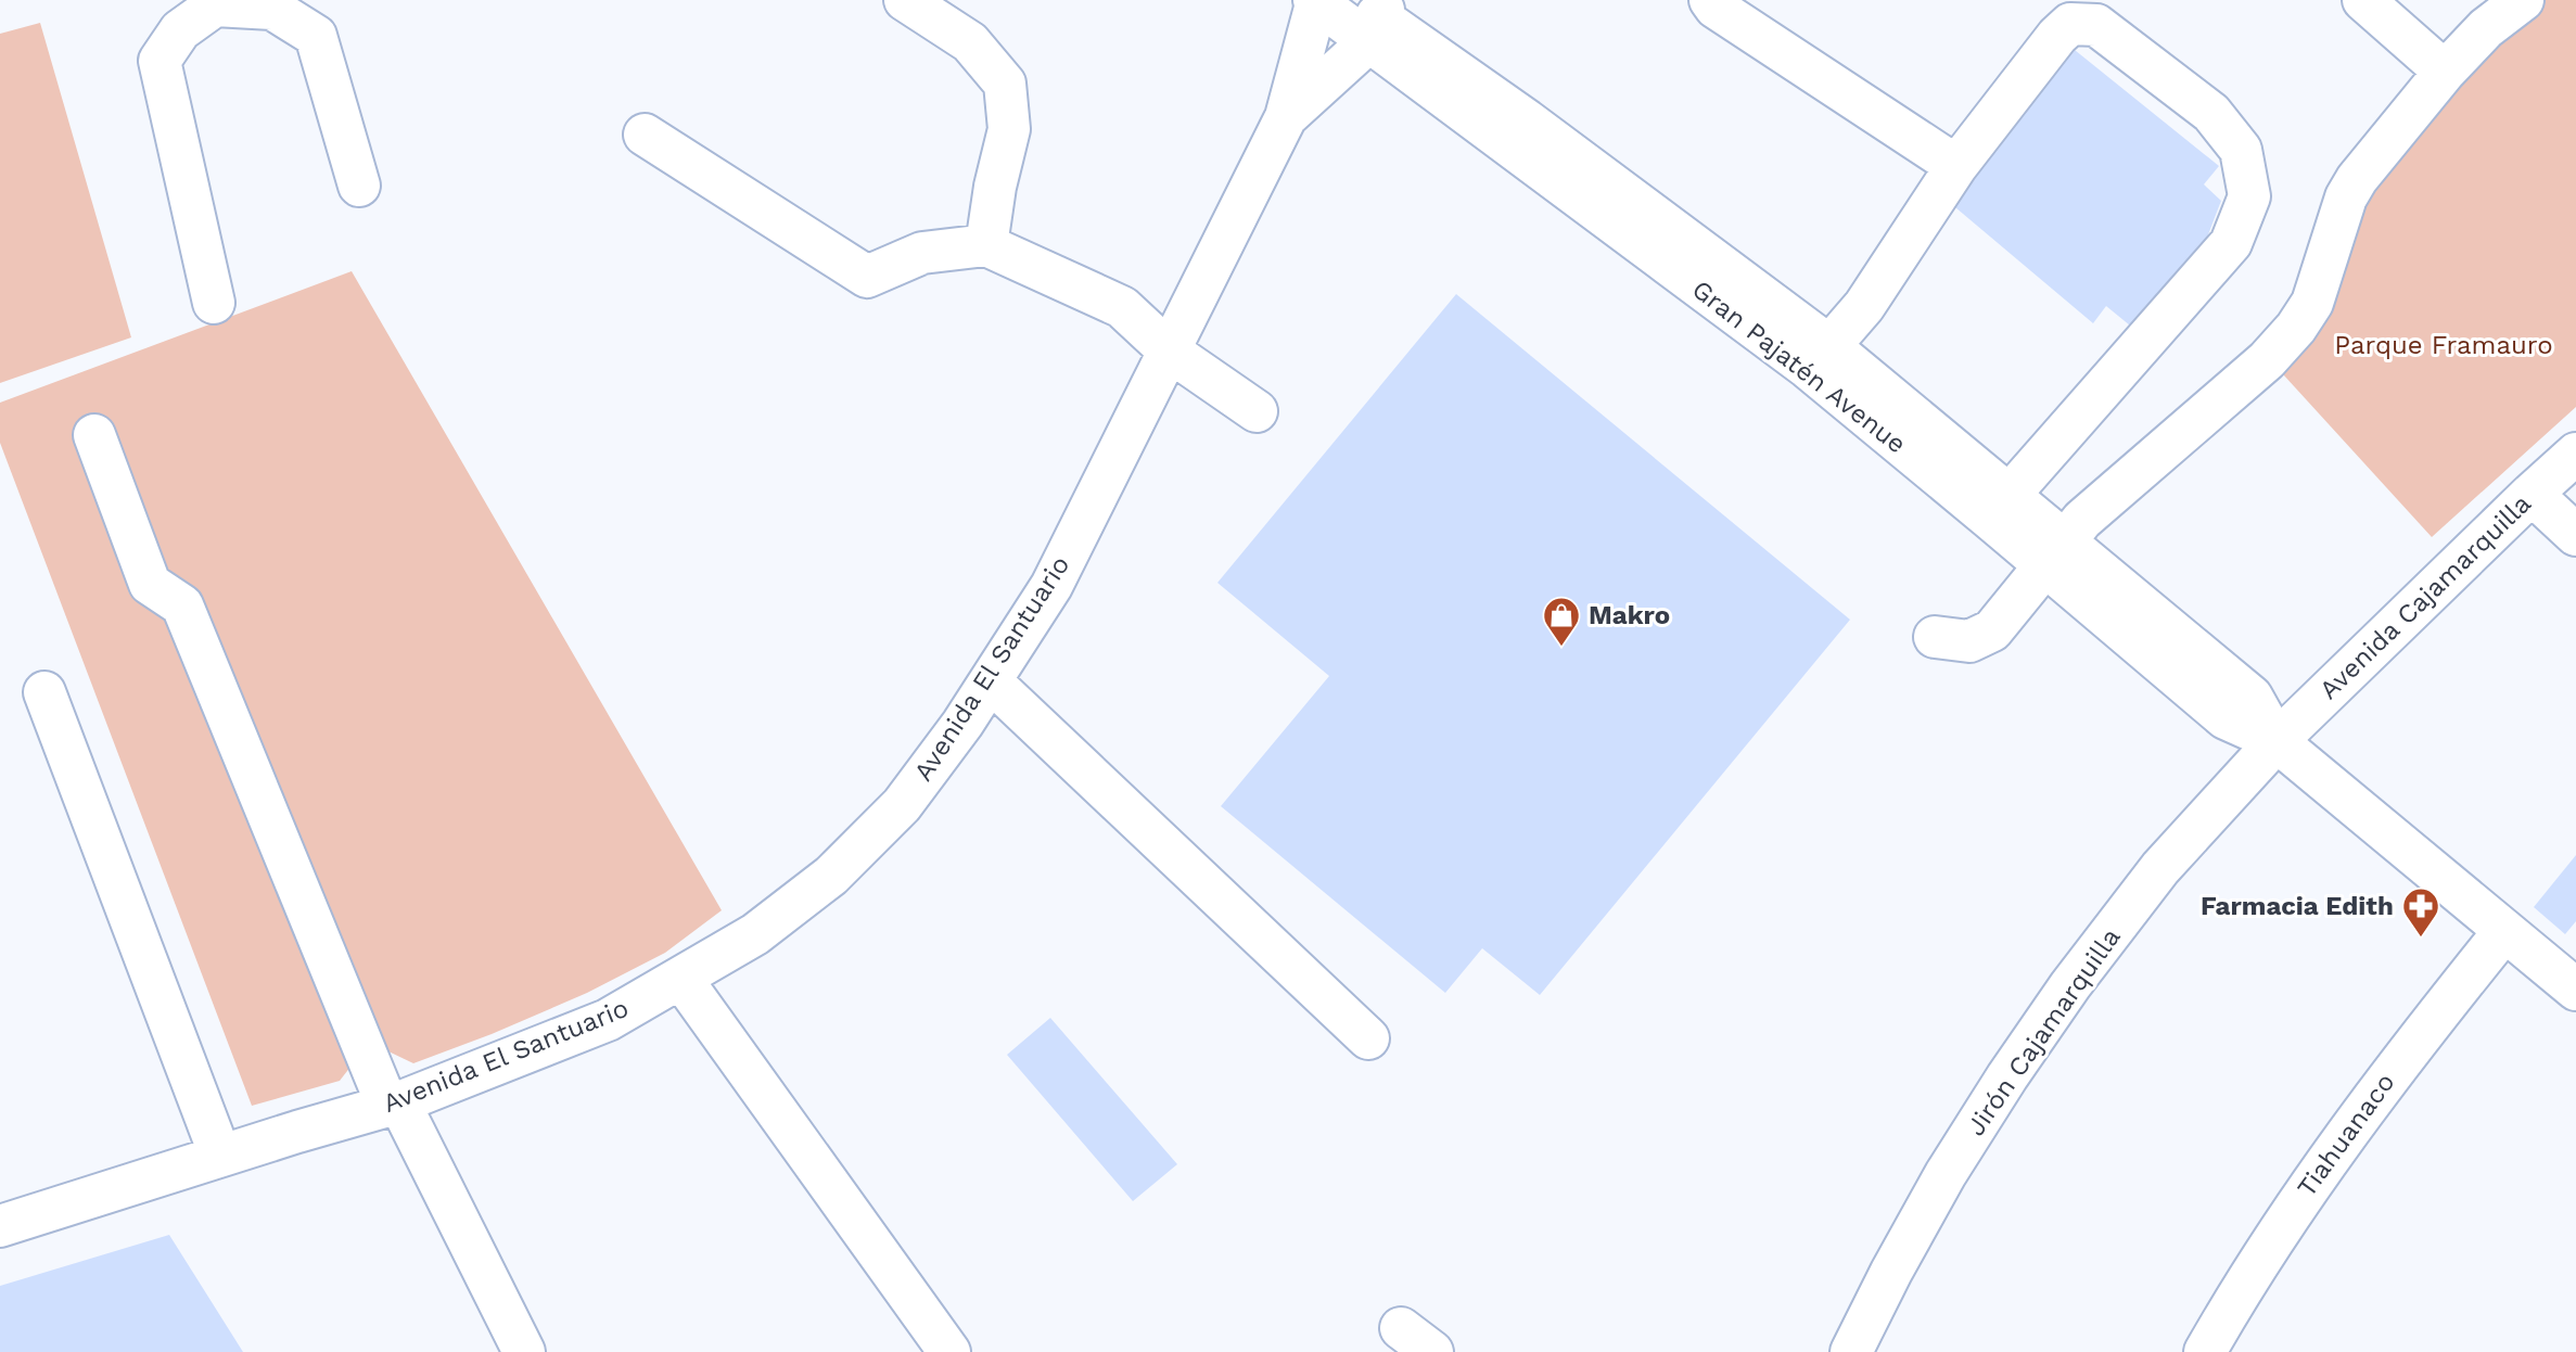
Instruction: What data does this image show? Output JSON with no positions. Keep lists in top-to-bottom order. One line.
{"streets":{"street":["Gran Pajatén Avenue","Avenida Cajamarquilla","Avenida El Santuario","Jirón Cajamarquilla","Tiahuanaco"]},"crossings":[["Gran Pajatén Avenue","Avenida Cajamarquilla"],["Gran Pajatén Avenue","Avenida El Santuario"],["Gran Pajatén Avenue","Jirón Cajamarquilla"],["Gran Pajatén Avenue","Tiahuanaco"],["Avenida Cajamarquilla","Jirón Cajamarquilla"]],"parks":["Parque Framauro"],"places":{"shop":["Makro"],"pharmacy":["Farmacia Edith"]}}
